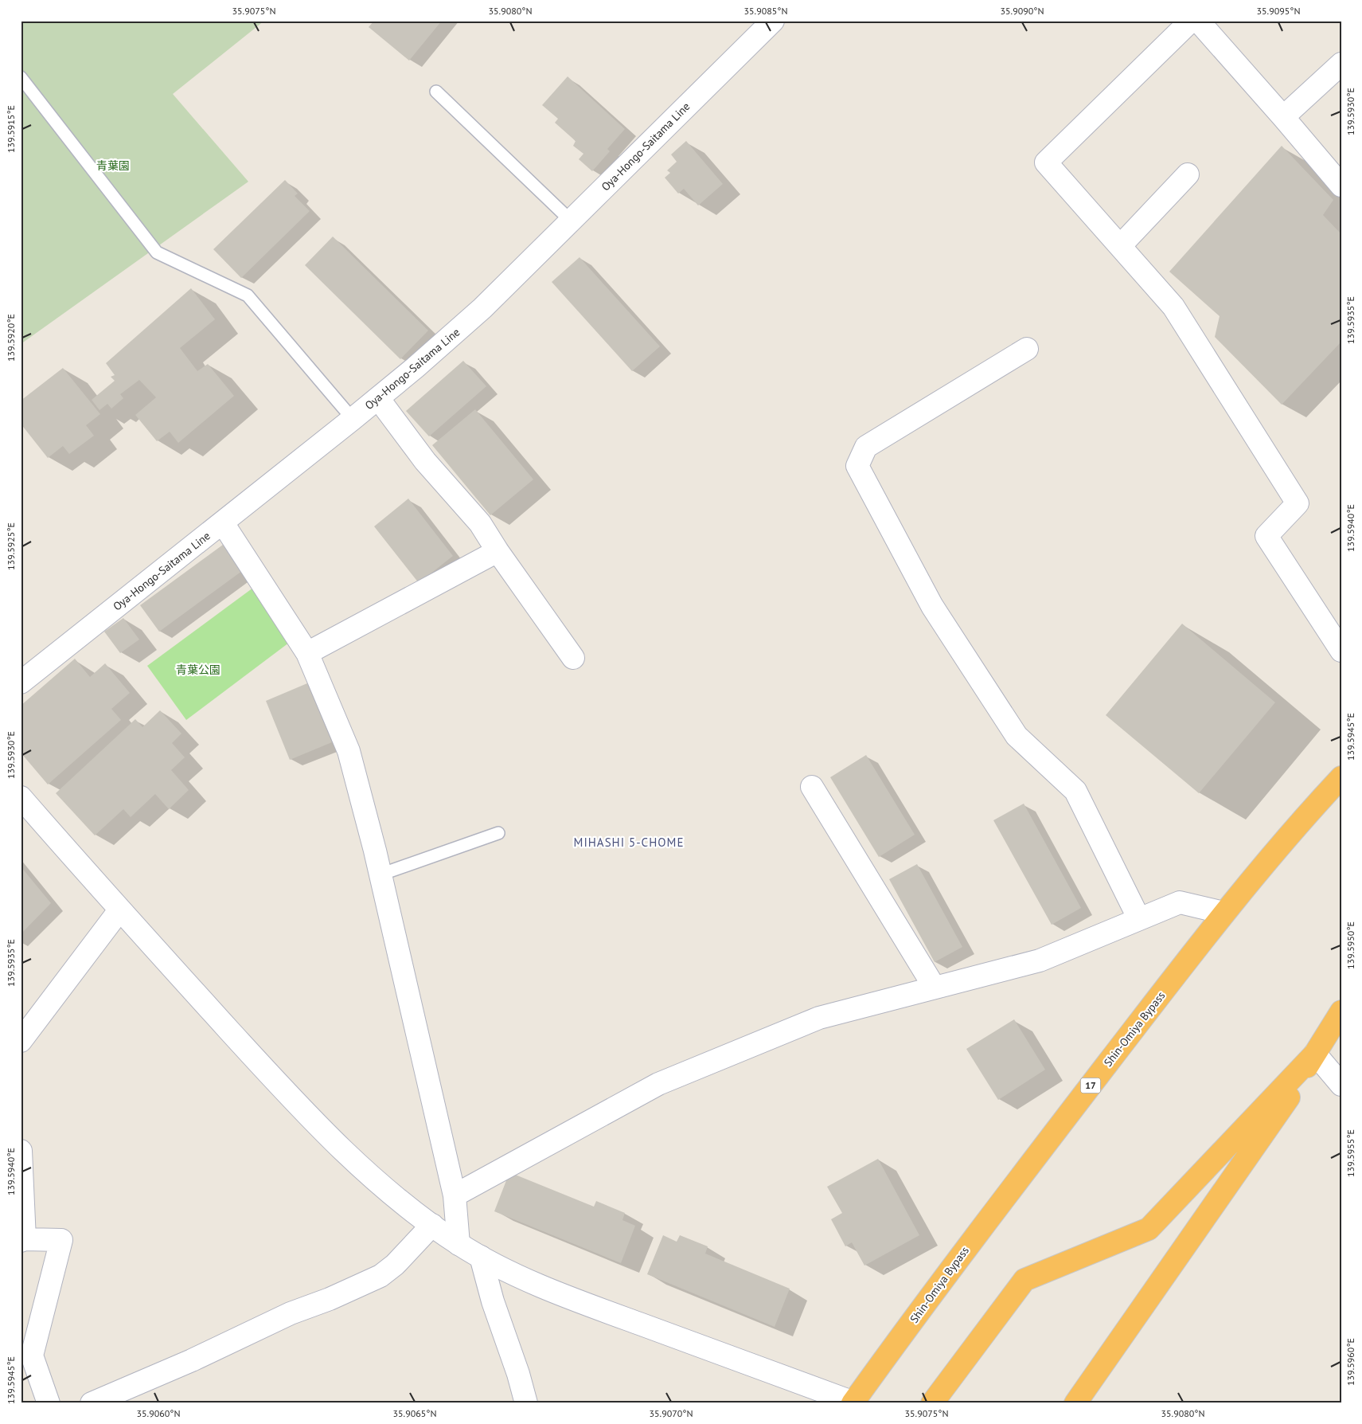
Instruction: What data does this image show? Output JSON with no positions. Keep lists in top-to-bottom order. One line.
{"streets":{"highway":["Shin-Omiya Bypass","17"],"street":["Oya-Hongo-Saitama Line"]},"districts":["MIHASHI 5-CHOME"],"parks":["青葉園","青葉公園"],"coordinates":["35.9075°N","35.9080°N","35.9085°N","35.9090°N","35.9095°N","139.5930°E","139.5915°E","139.5935°E","139.5920°E","139.5940°E","139.5925°E","139.5945°E","139.5950°E","139.5955°E","139.5960°E","35.9060°N","35.9065°N","35.9070°N"]}
